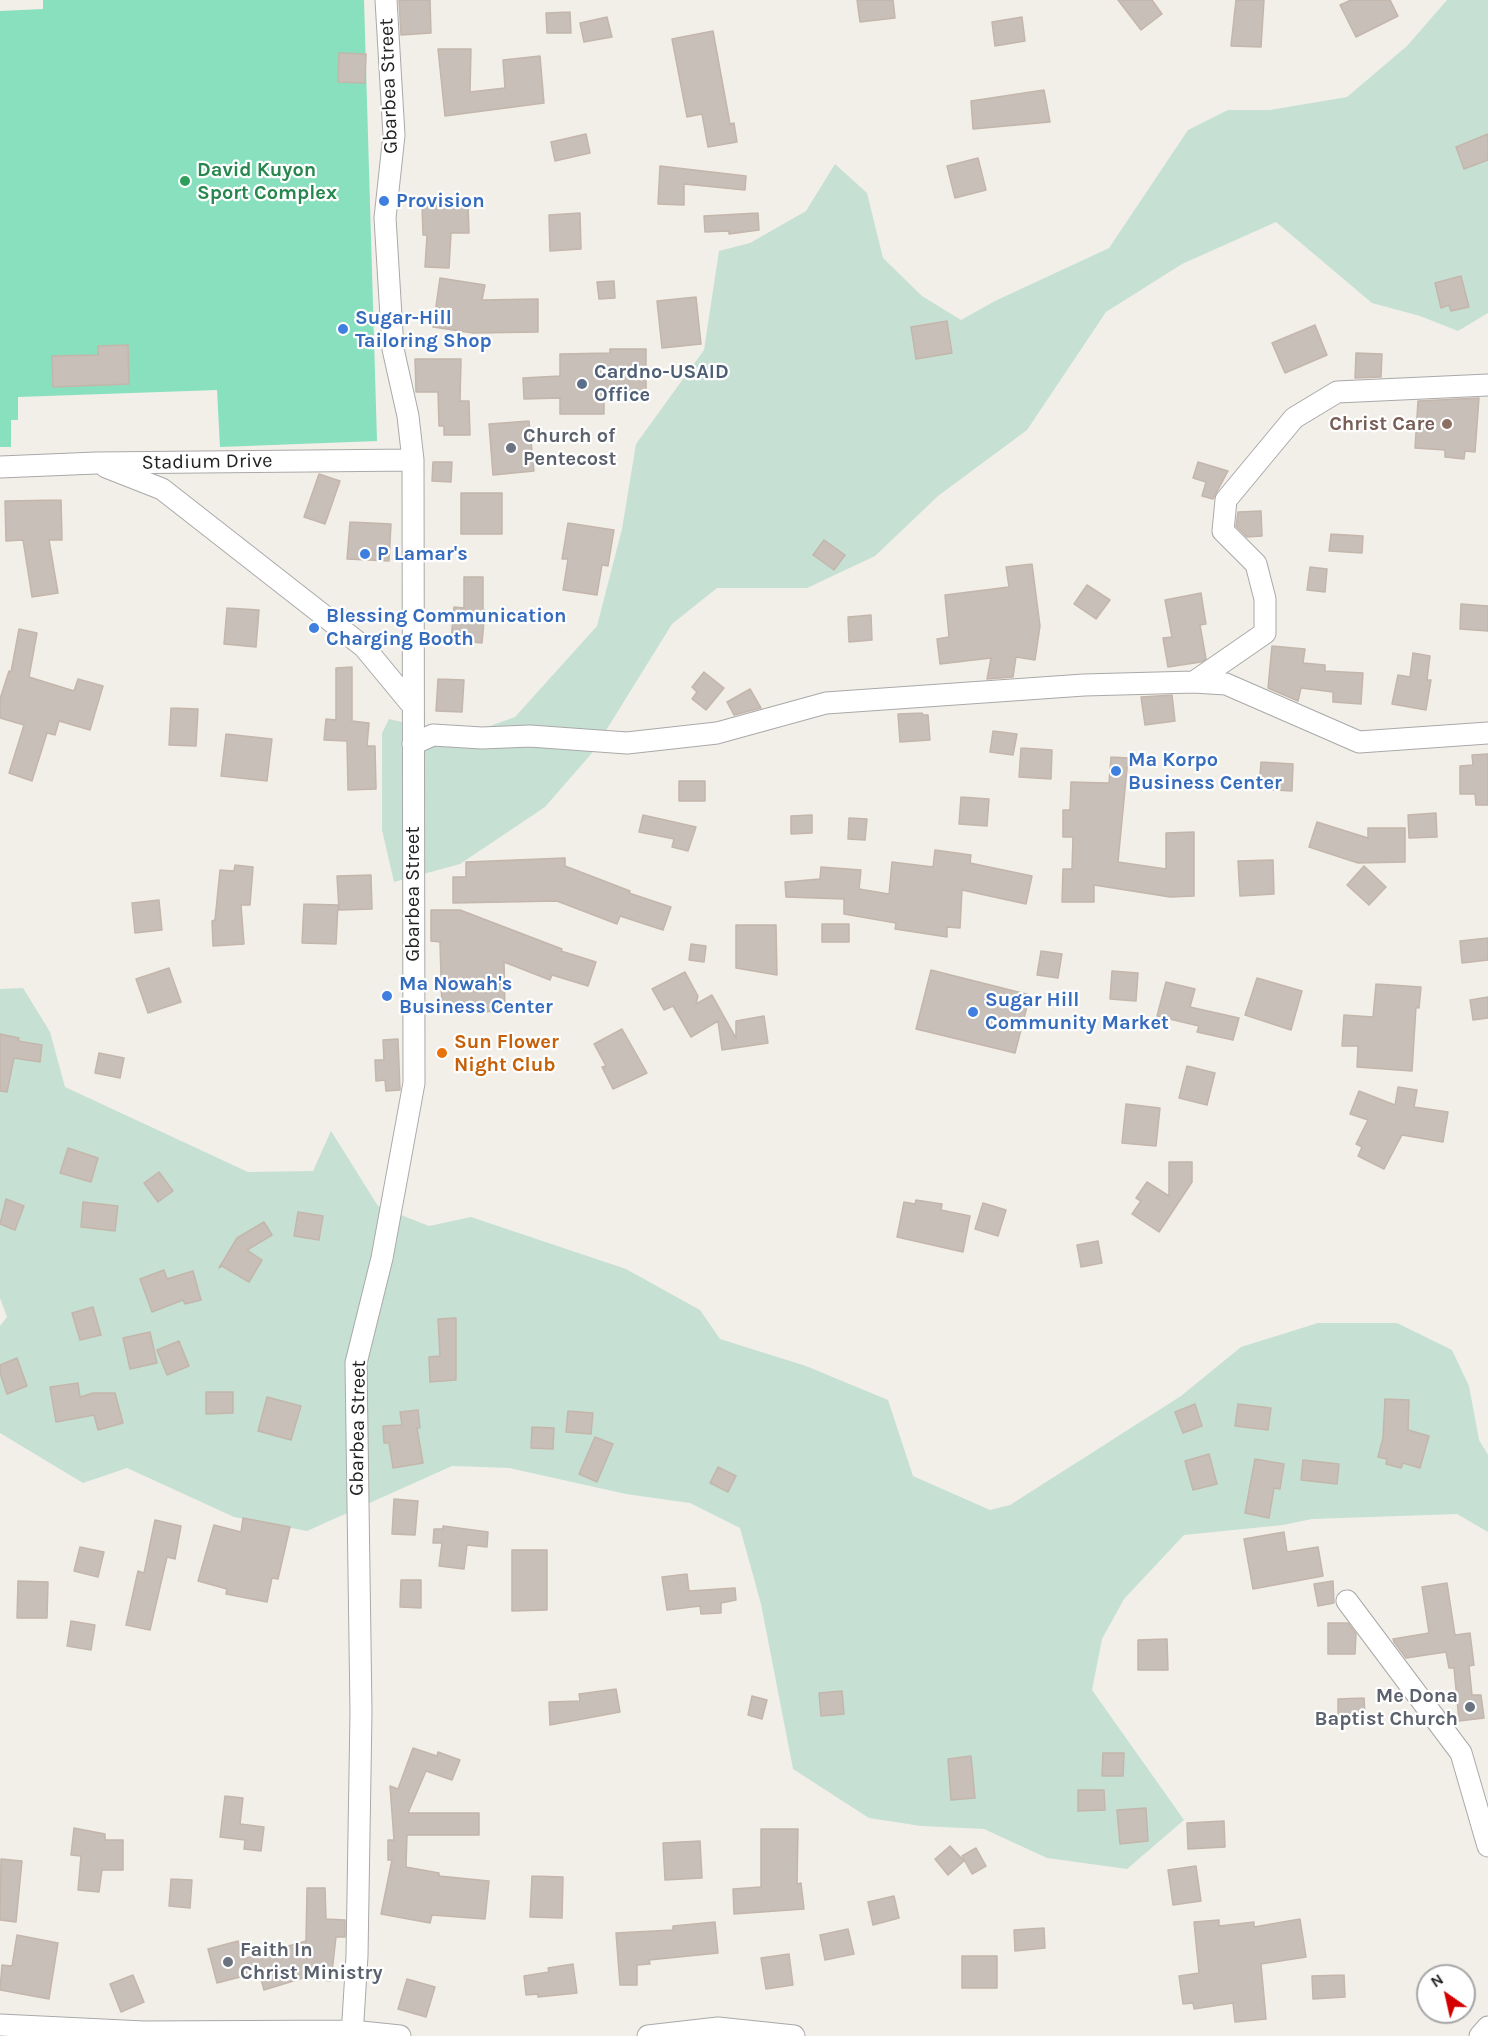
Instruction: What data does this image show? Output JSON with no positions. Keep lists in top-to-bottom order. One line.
{"streets":{"street":["Gbarbea Street","Stadium Drive"]},"crossings":[["Gbarbea Street","Stadium Drive"]],"places":["David Kuyon Sport Complex","Provision","Sugar-Hill Tailoring Shop","Cardno-USAID Office","Christ Care","Church of Pentecost","P Lamar's","Blessing Communication Charging Booth","Ma Korpo Business Center","Ma Nowah's Business Center","Sugar Hill Community Market","Sun Flower Night Club","Me Dona Baptist Church","Faith In Christ Ministry"],"north":"top left"}
